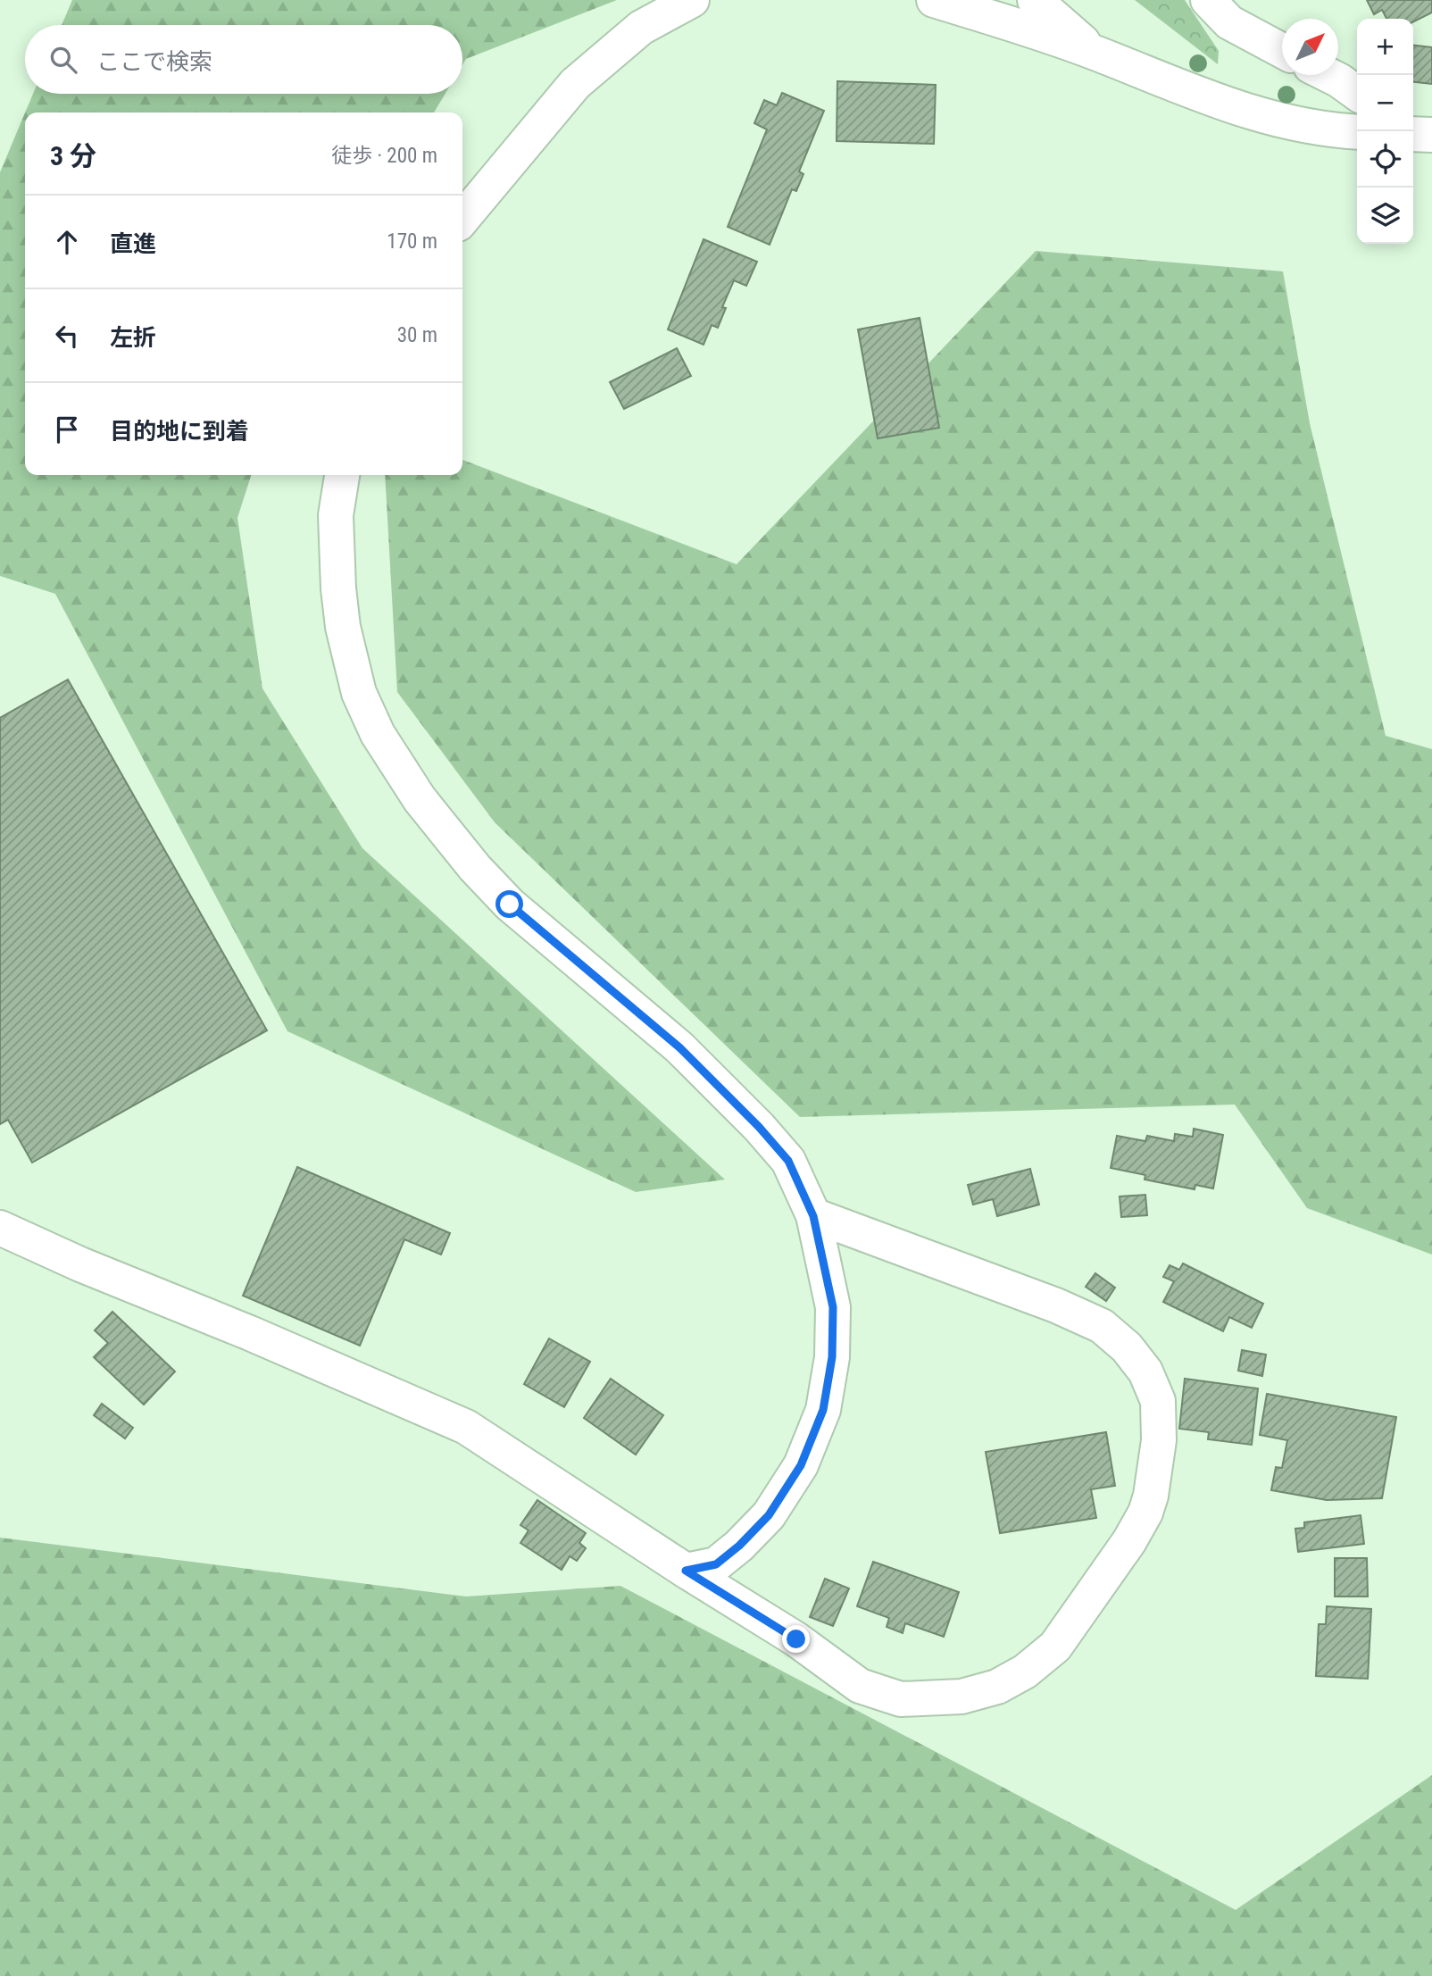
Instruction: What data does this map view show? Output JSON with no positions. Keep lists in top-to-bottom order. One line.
{"north":"top right","page":{"map_buttons":["+","−"],"search":"ここで検索","heading":["3 分","徒歩 · 200 m"],"list":[["直進","170 m"],["左折","30 m"],"目的地に到着"]}}
